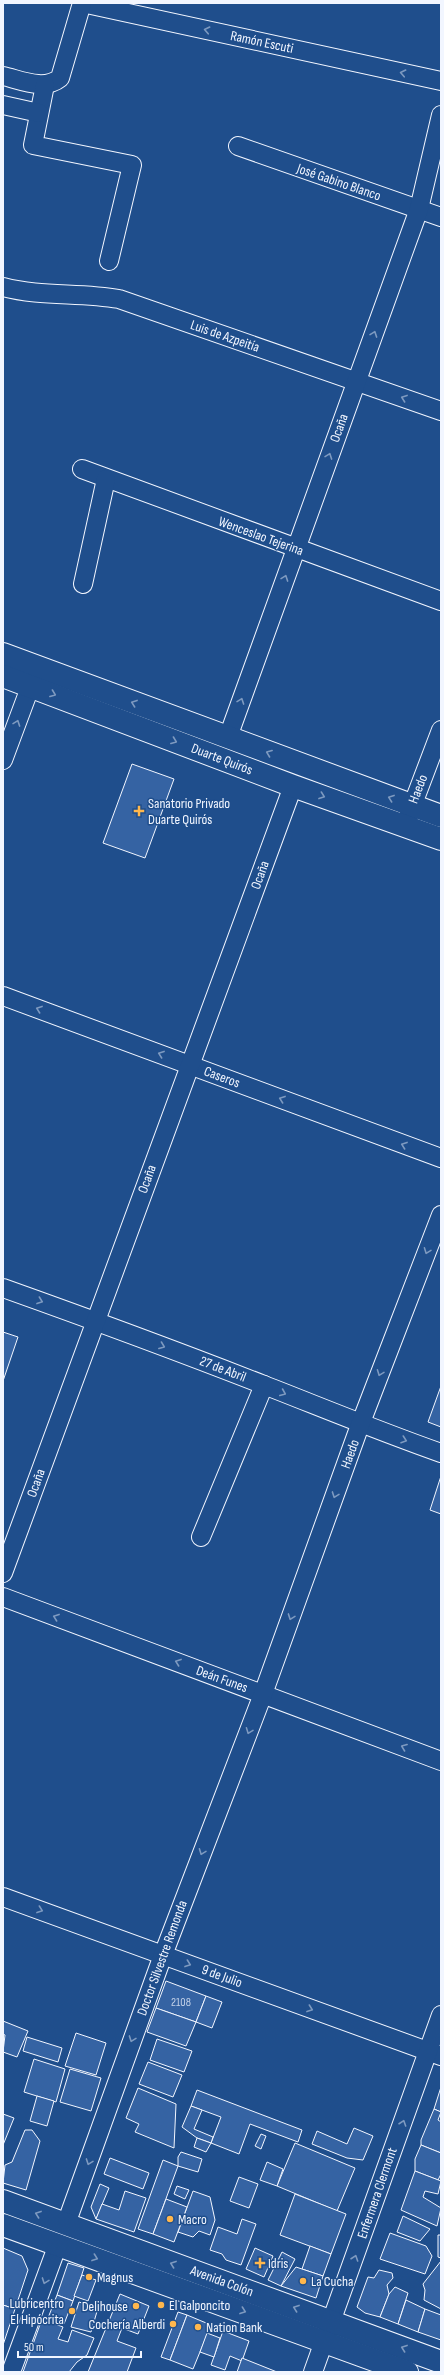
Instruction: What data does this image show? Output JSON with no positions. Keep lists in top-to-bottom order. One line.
{"streets":{"main road":["Duarte Quirós","Avenida Colón"],"street":["Ramón Escuti","José Gabino Blanco","Luis de Azpeitía","Ocaña","Wenceslao Tejerina","Haedo","Caseros","27 de Abril","Deán Funes","Doctor Silvestre Remonda","9 de Julio","Enfermera Clermont"]},"crossings":[["José Gabino Blanco","Ocaña"],["Luis de Azpeitía","Ocaña"],["Ocaña","Wenceslao Tejerina"],["Ocaña","Duarte Quirós"],["Ocaña","Caseros"],["Ocaña","27 de Abril"],["Duarte Quirós","Haedo"],["Haedo","27 de Abril"],["Haedo","Deán Funes"],["Haedo","Doctor Silvestre Remonda"],["Deán Funes","Doctor Silvestre Remonda"],["Doctor Silvestre Remonda","9 de Julio"],["Doctor Silvestre Remonda","Avenida Colón"],["9 de Julio","Enfermera Clermont"],["Enfermera Clermont","Avenida Colón"]],"one_way":["Ramón Escuti","Ocaña","Caseros","27 de Abril","Deán Funes","Doctor Silvestre Remonda","9 de Julio","Enfermera Clermont"],"places":{"health":["Sanatorio Privado Duarte Quirós","Idris"],"other":["Macro","Magnus","La Cucha","El Galponcito","Delihouse","Lubricentro El Hipócrita","Cochería Alberdi","Nation Bank"]},"house_numbers":["2108"],"scale_bar":"50 m"}
